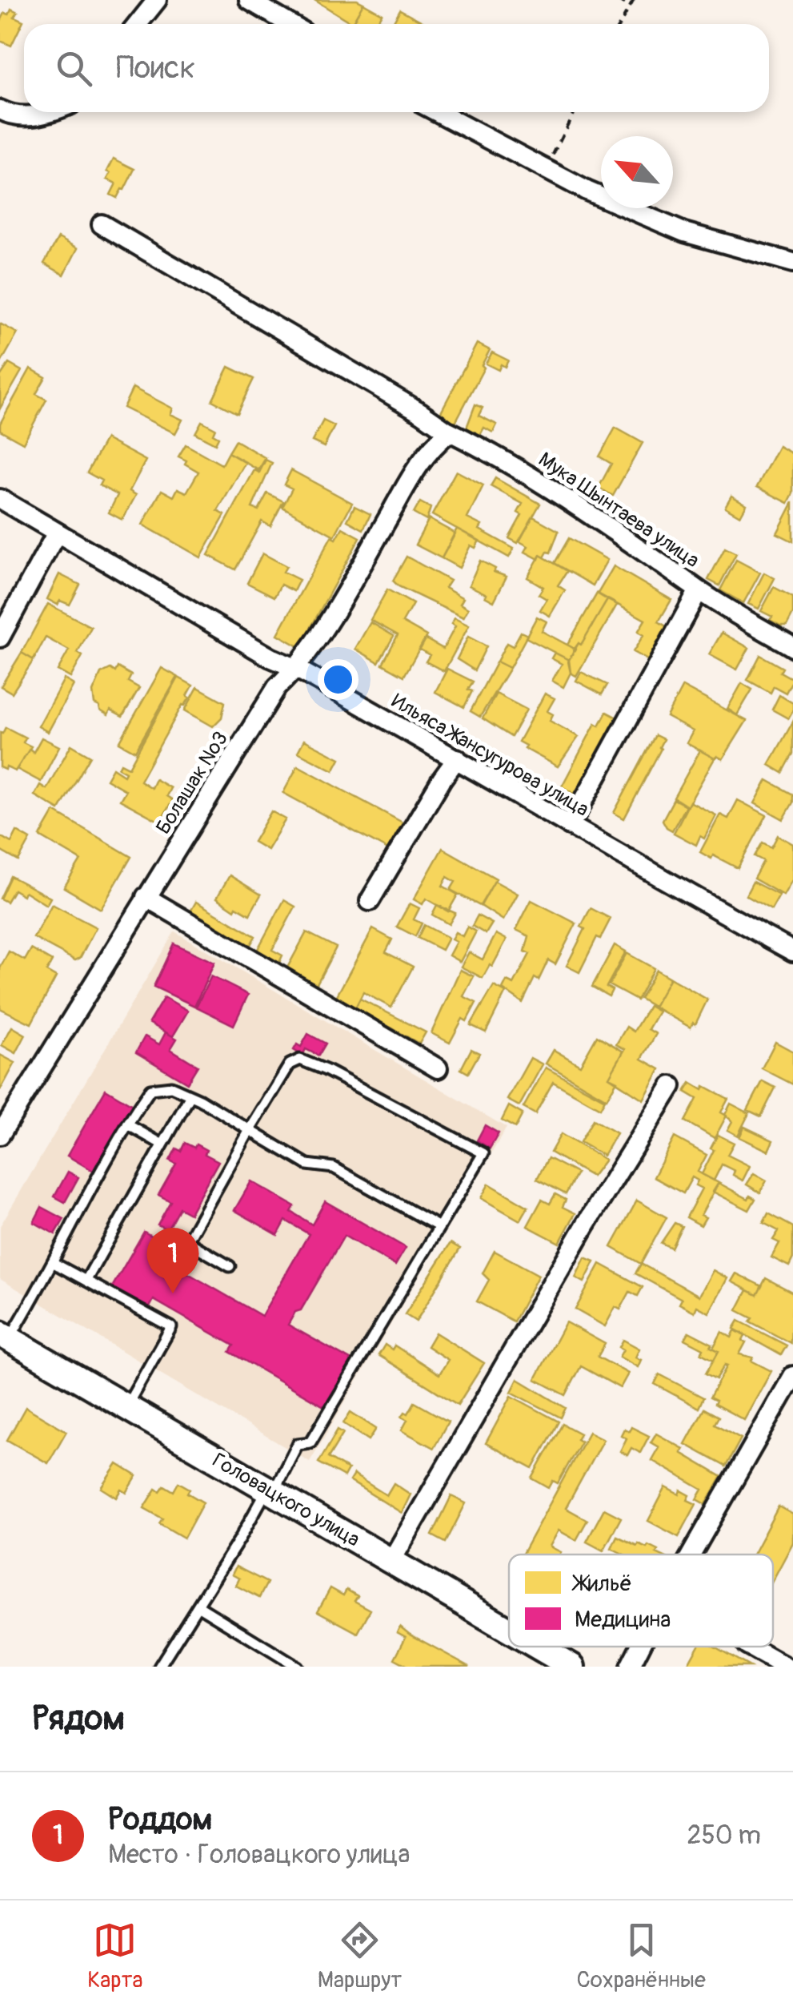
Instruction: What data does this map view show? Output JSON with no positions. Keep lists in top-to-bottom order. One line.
{"streets":{"main road":["Головацкого улица"],"street":["Мука Шынтаева улица","Ильяса Жансугурова улица","Болашак №3"]},"crossings":[["Мука Шынтаева улица","Болашак №3"],["Ильяса Жансугурова улица","Болашак №3"]],"legend":["Жильё","Медицина"],"north":"top left","page":{"search":"Поиск","pins":"1","heading":"Рядом","list":[{"mark":"1","name":"Роддом","note":"Место · Головацкого улица","value":"250 m"}],"nav":["Карта","Маршрут","Сохранённые"]}}
